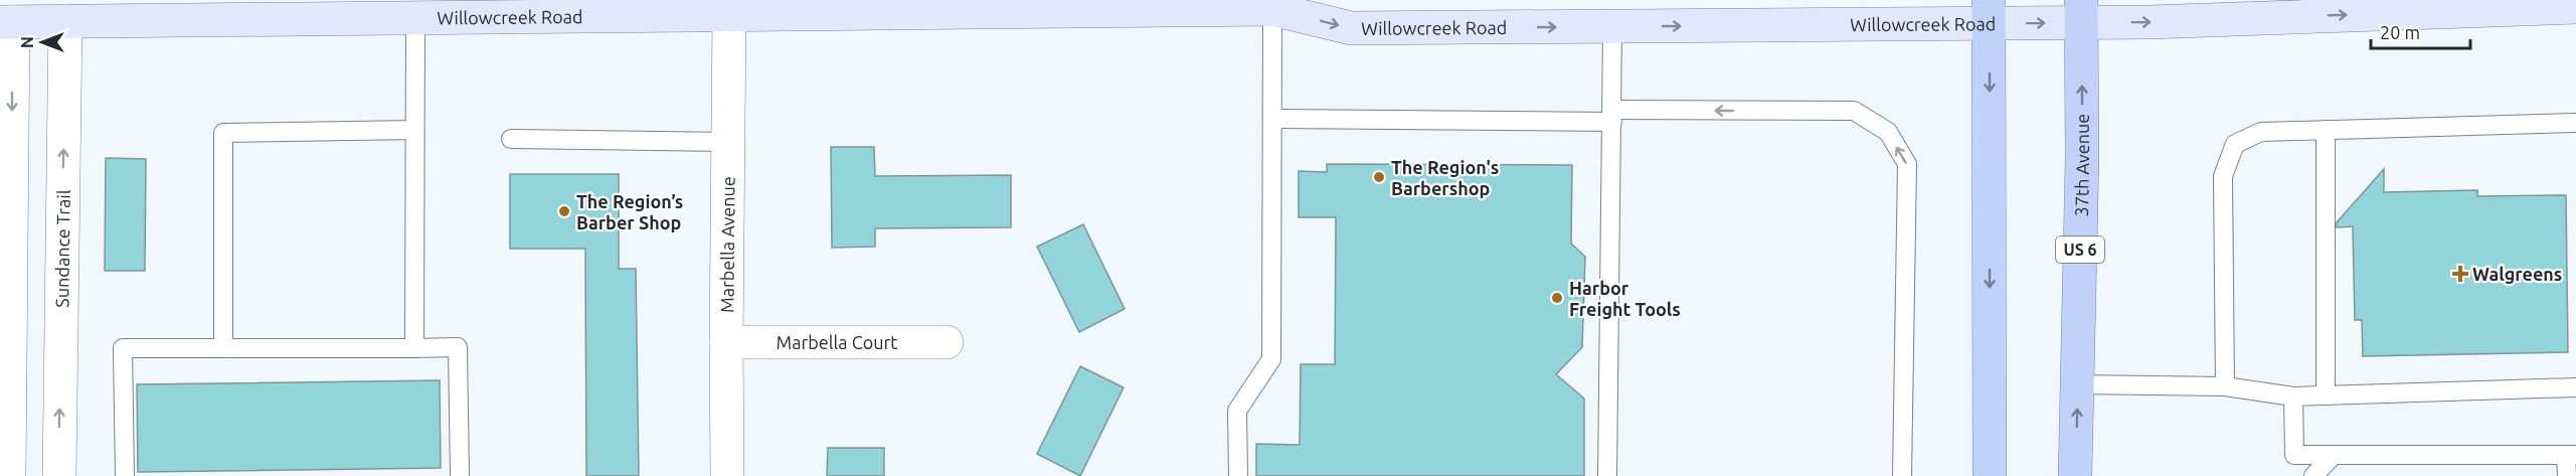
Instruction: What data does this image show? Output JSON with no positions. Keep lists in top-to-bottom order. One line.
{"streets":{"main road":["Willowcreek Road","37th Avenue","US 6"],"street":["Marbella Avenue","Sundance Trail","Marbella Court"]},"crossings":[["Willowcreek Road","37th Avenue"],["Willowcreek Road","Marbella Avenue"],["Willowcreek Road","Sundance Trail"],["Marbella Avenue","Marbella Court"]],"one_way":["Willowcreek Road"],"places":{"other":["The Region's Barbershop","The Region’s Barber Shop","Harbor Freight Tools"],"health":["Walgreens"]},"scale_bar":"20 m","north":"left"}
